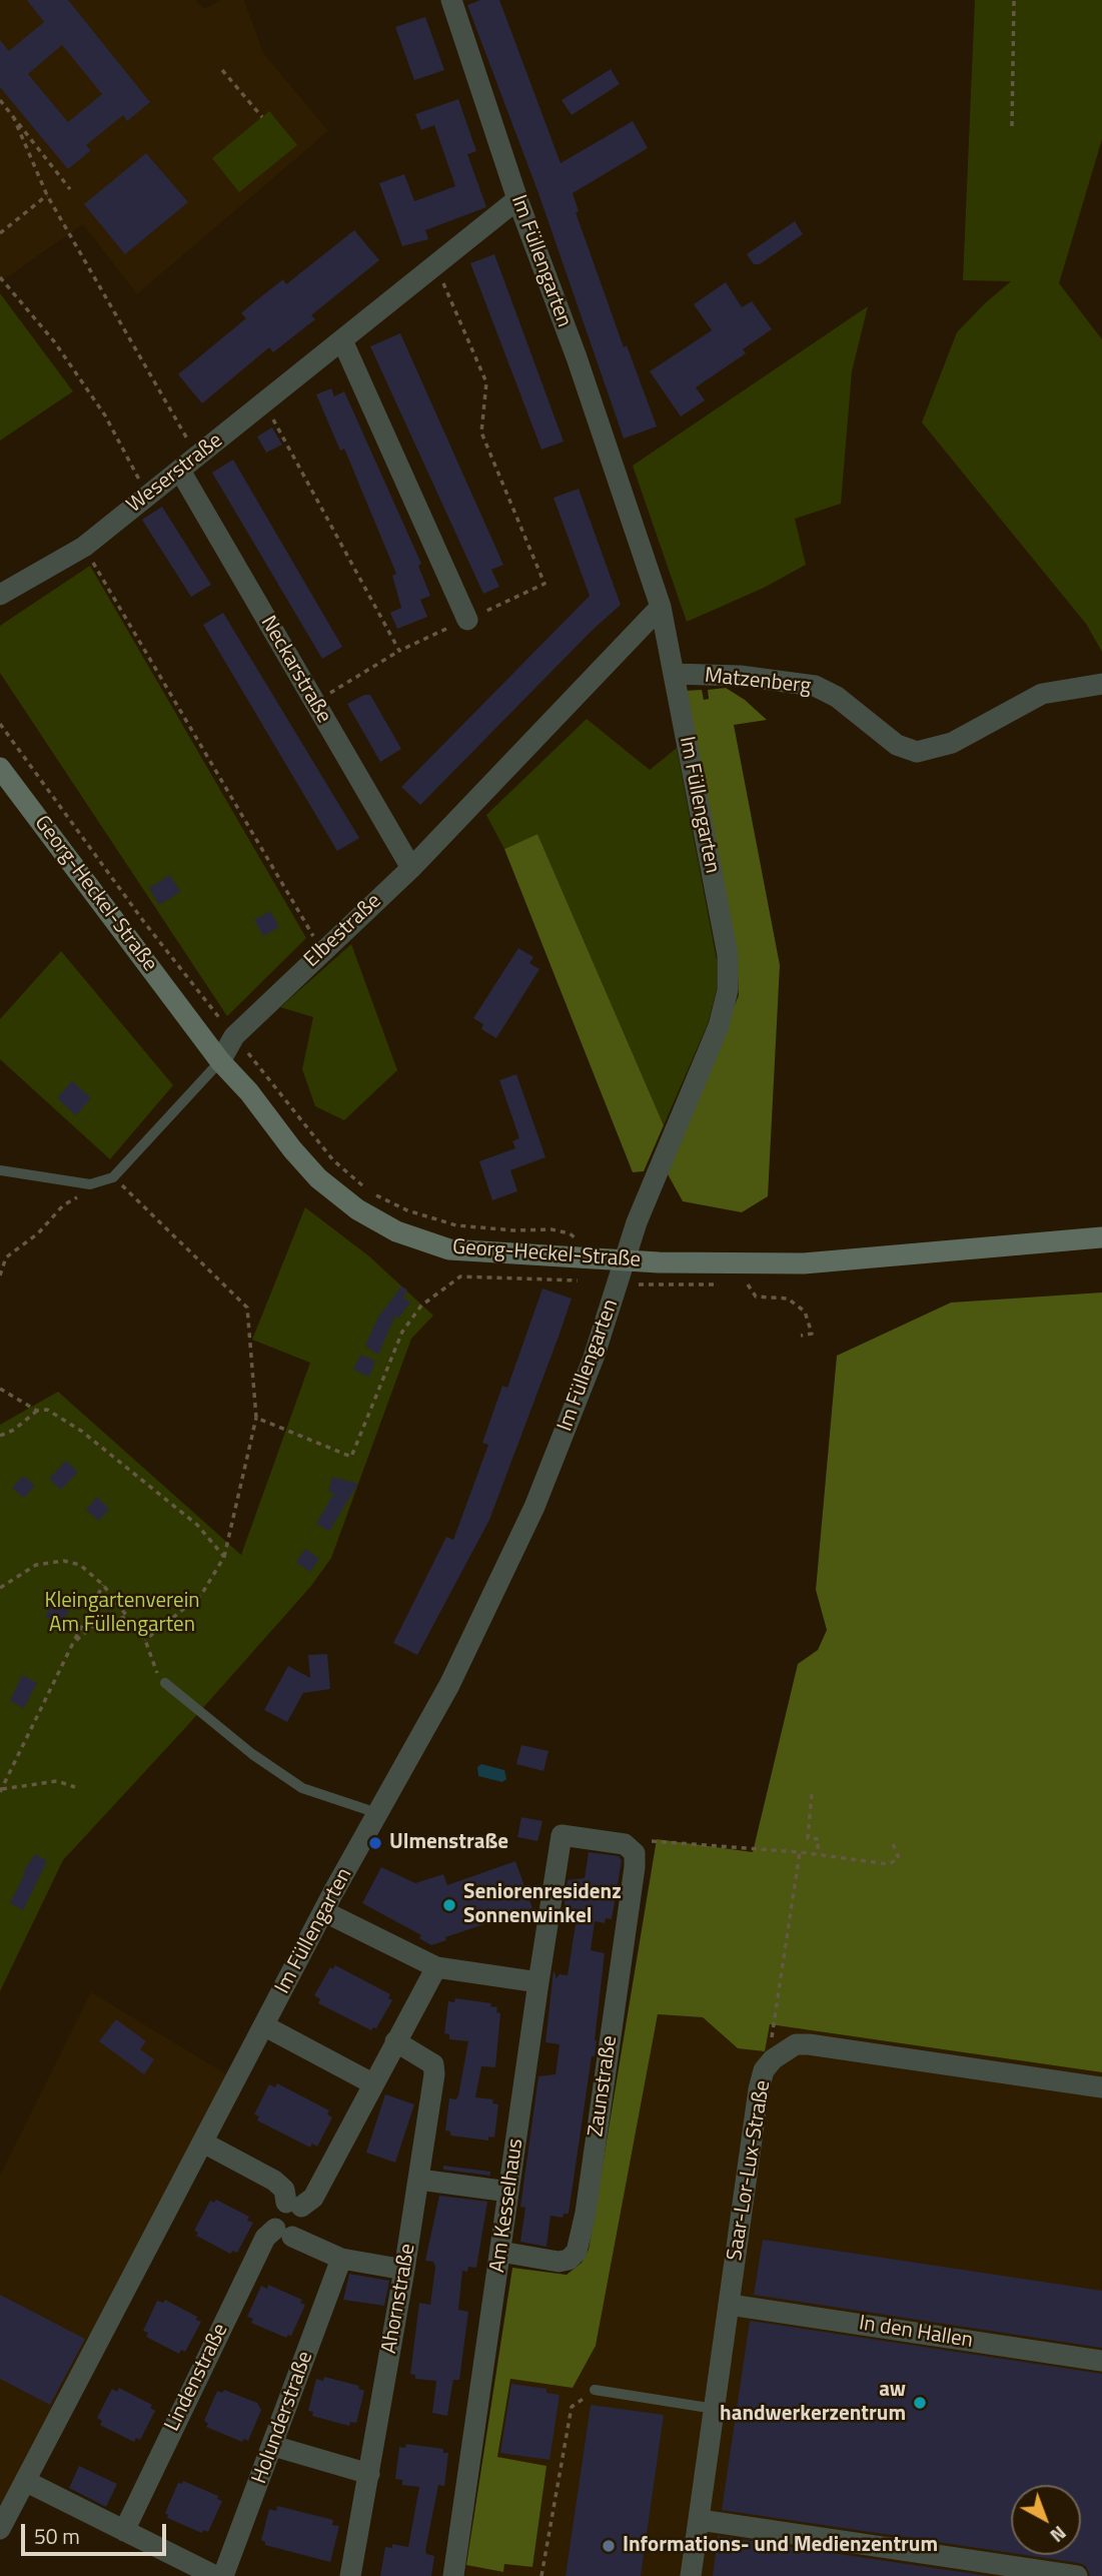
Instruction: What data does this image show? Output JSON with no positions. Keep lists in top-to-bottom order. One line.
{"streets":{"street":["Im Füllengarten","Weserstraße","Neckarstraße","Matzenberg","Georg-Heckel-Straße","Elbestraße","Zaunstraße","Saar-Lor-Lux-Straße","Am Kesselhaus","Ahornstraße","In den Hallen","Lindenstraße","Holunderstraße"]},"crossings":[["Im Füllengarten","Weserstraße"],["Im Füllengarten","Matzenberg"],["Im Füllengarten","Georg-Heckel-Straße"],["Im Füllengarten","Elbestraße"],["Weserstraße","Neckarstraße"],["Neckarstraße","Elbestraße"],["Georg-Heckel-Straße","Elbestraße"],["Zaunstraße","Am Kesselhaus"],["Saar-Lor-Lux-Straße","In den Hallen"]],"parks":["Kleingartenverein Am Füllengarten"],"places":["Ulmenstraße","Seniorenresidenz Sonnenwinkel","aw handwerkerzentrum","Informations- und Medienzentrum"],"scale_bar":"50 m","north":"bottom right"}
